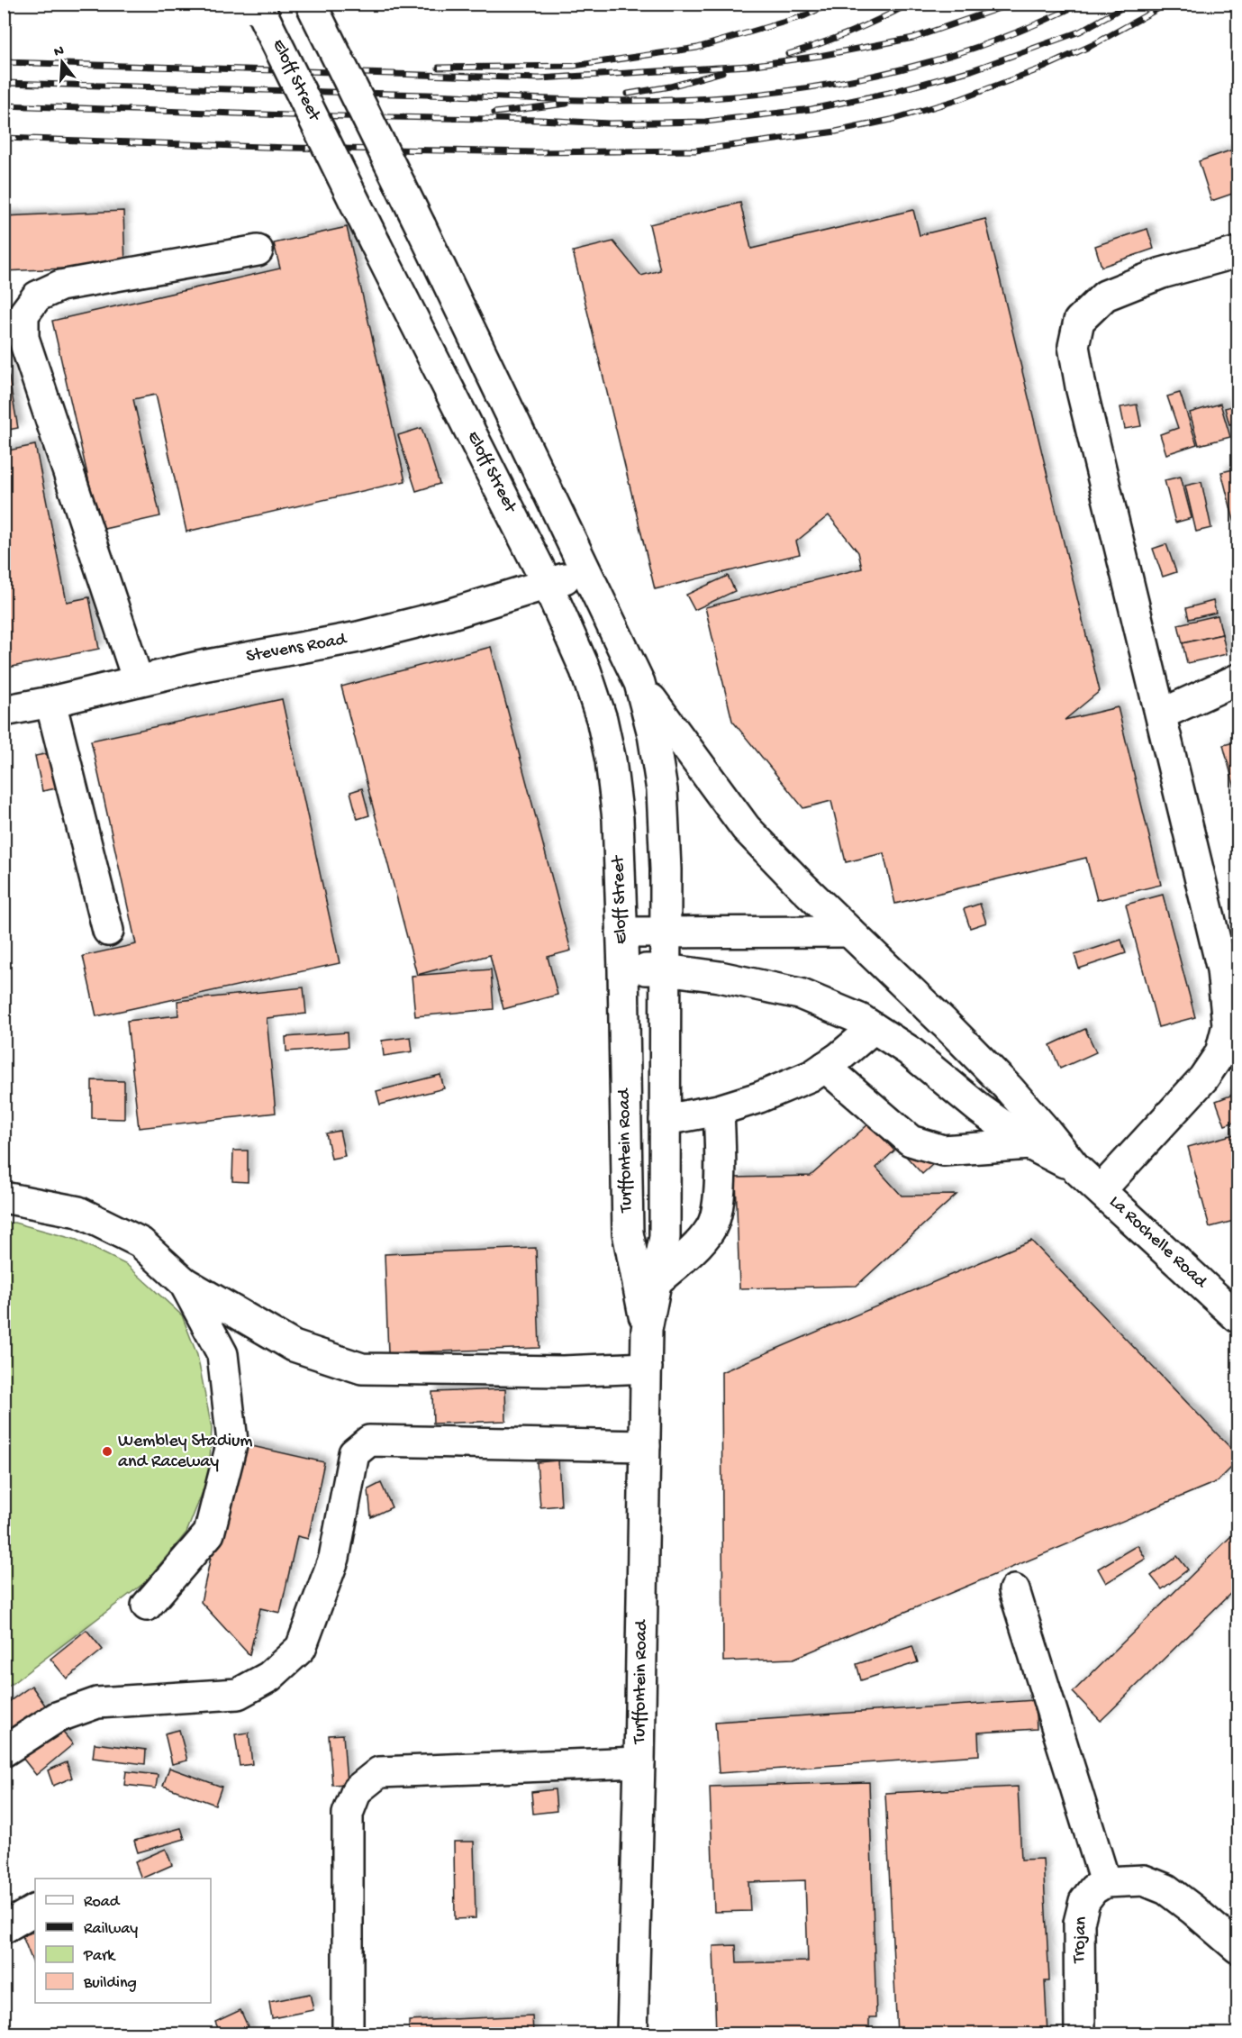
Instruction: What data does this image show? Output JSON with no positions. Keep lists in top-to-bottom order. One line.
{"streets":{"street":["Eloff Street","Stevens Road","Turffontein Road","La Rochelle Road","Trojan"]},"crossings":[["Eloff Street","Stevens Road"],["Eloff Street","Turffontein Road"]],"places":["Wembley Stadium and Raceway"],"legend":["Road","Railway","Park","Building"],"north":"top"}
